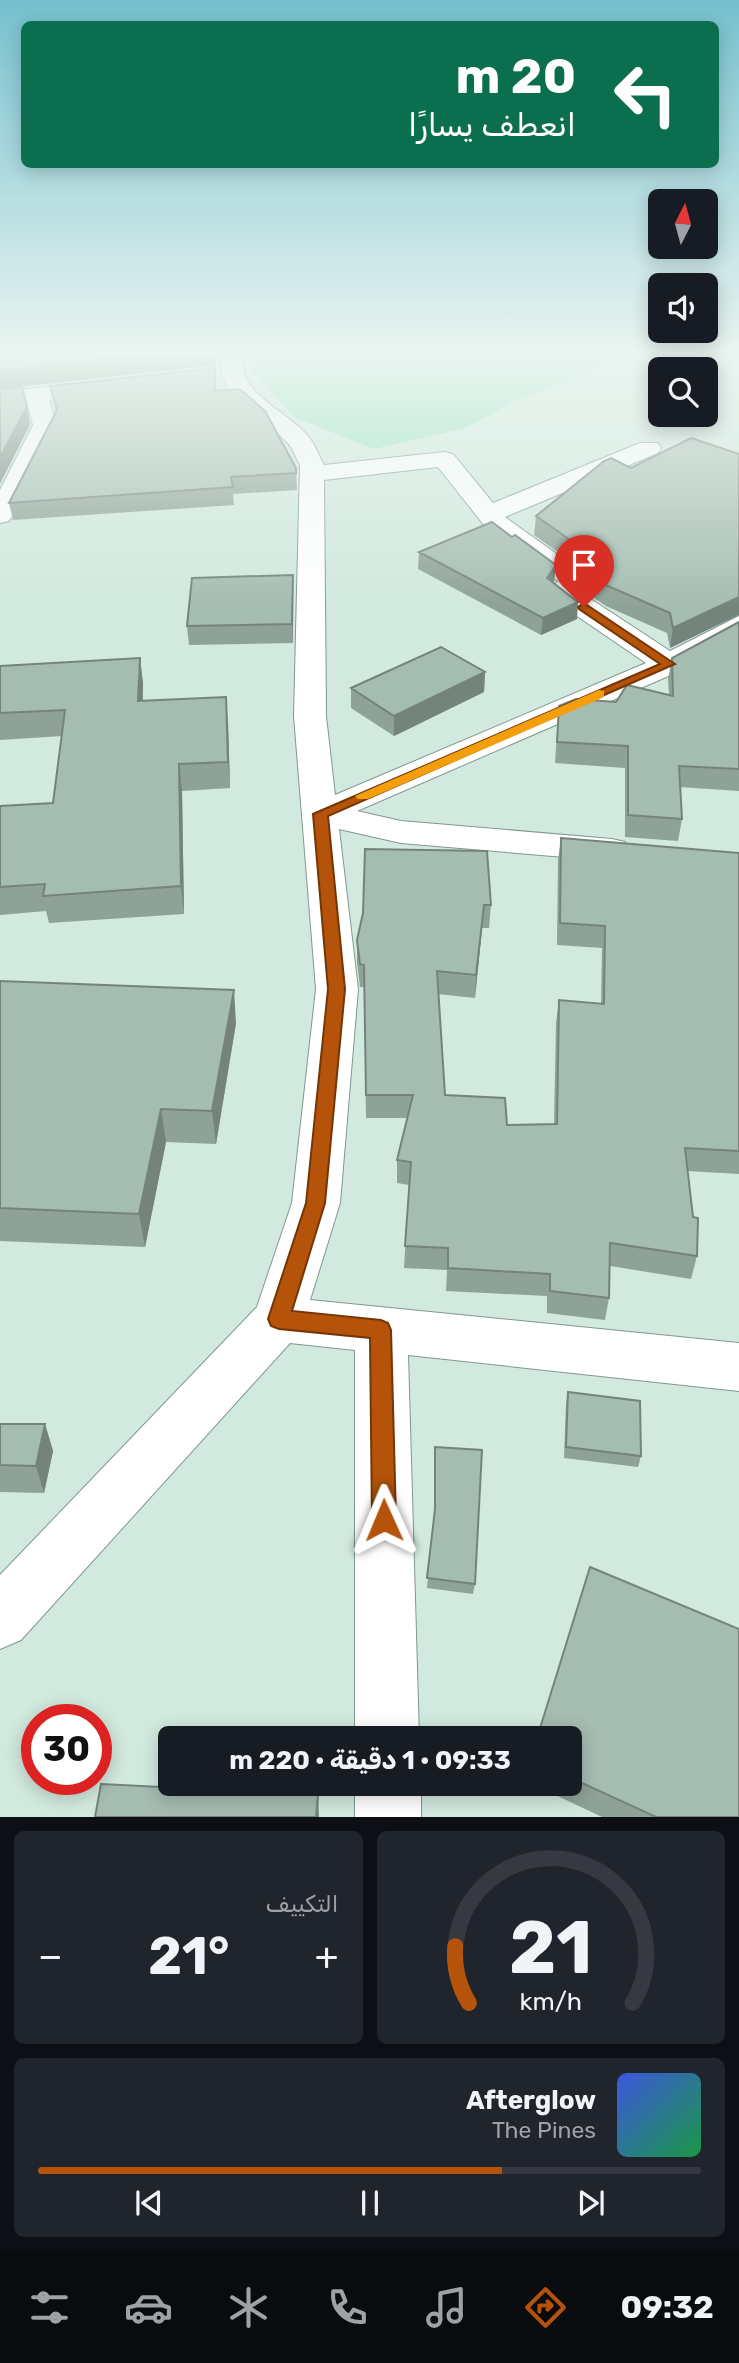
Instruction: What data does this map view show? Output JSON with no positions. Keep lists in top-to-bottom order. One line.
{"north":"top","page":{"turn":["20 m","انعطف يسارًا"],"limit":"30","trip":"09:33 · 1 دقيقة · 220 m","tile":"التكييف","heat":["−","21°","+"],"song":["Afterglow","The Pines"],"tabs":"09:32","gauge":["21","km/h"]}}
